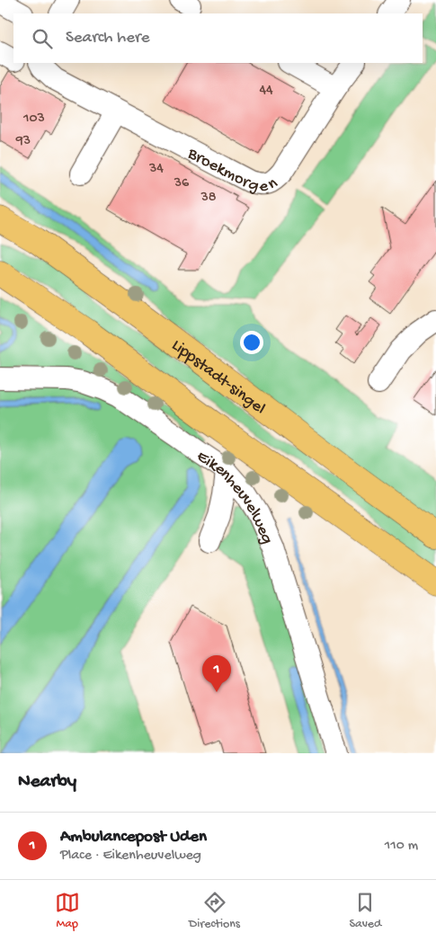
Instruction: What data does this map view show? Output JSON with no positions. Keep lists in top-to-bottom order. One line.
{"streets":{"main road":["Lippstadt-singel"],"street":["Broekmorgen","Eikenheuvelweg"]},"house_numbers":["44","103","93","34","36","38"],"page":{"search":"Search here","pins":"1","heading":"Nearby","list":[{"mark":"1","name":"Ambulancepost Uden","note":"Place · Eikenheuvelweg","value":"110 m"}],"nav":["Map","Directions","Saved"]}}
